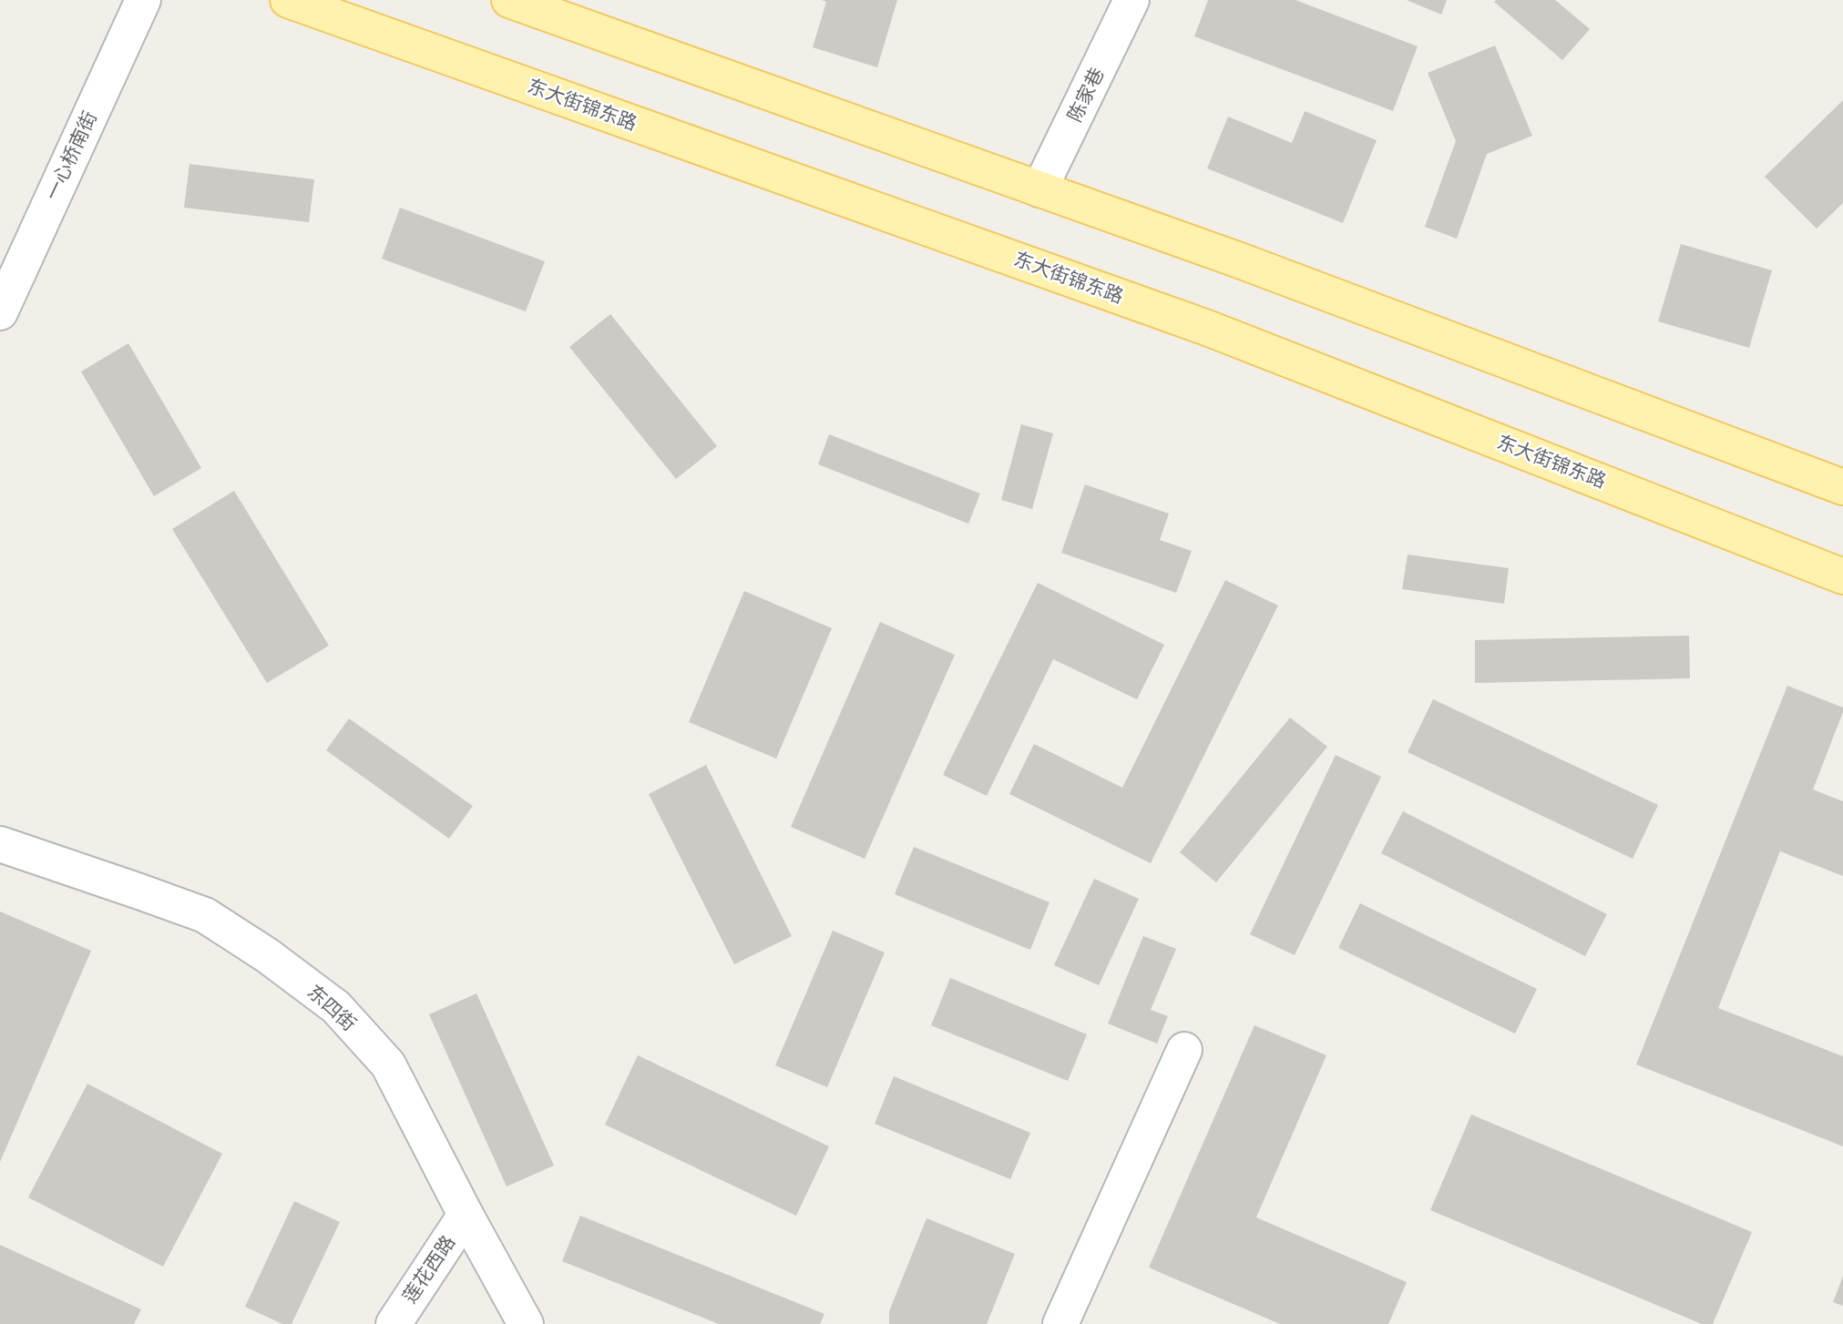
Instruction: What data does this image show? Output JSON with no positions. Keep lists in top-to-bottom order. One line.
{"streets":{"main road":["东大街锦东路"],"street":["陈家巷","一心桥南街","东四街","莲花西路"]},"crossings":[["东四街","莲花西路"]]}
